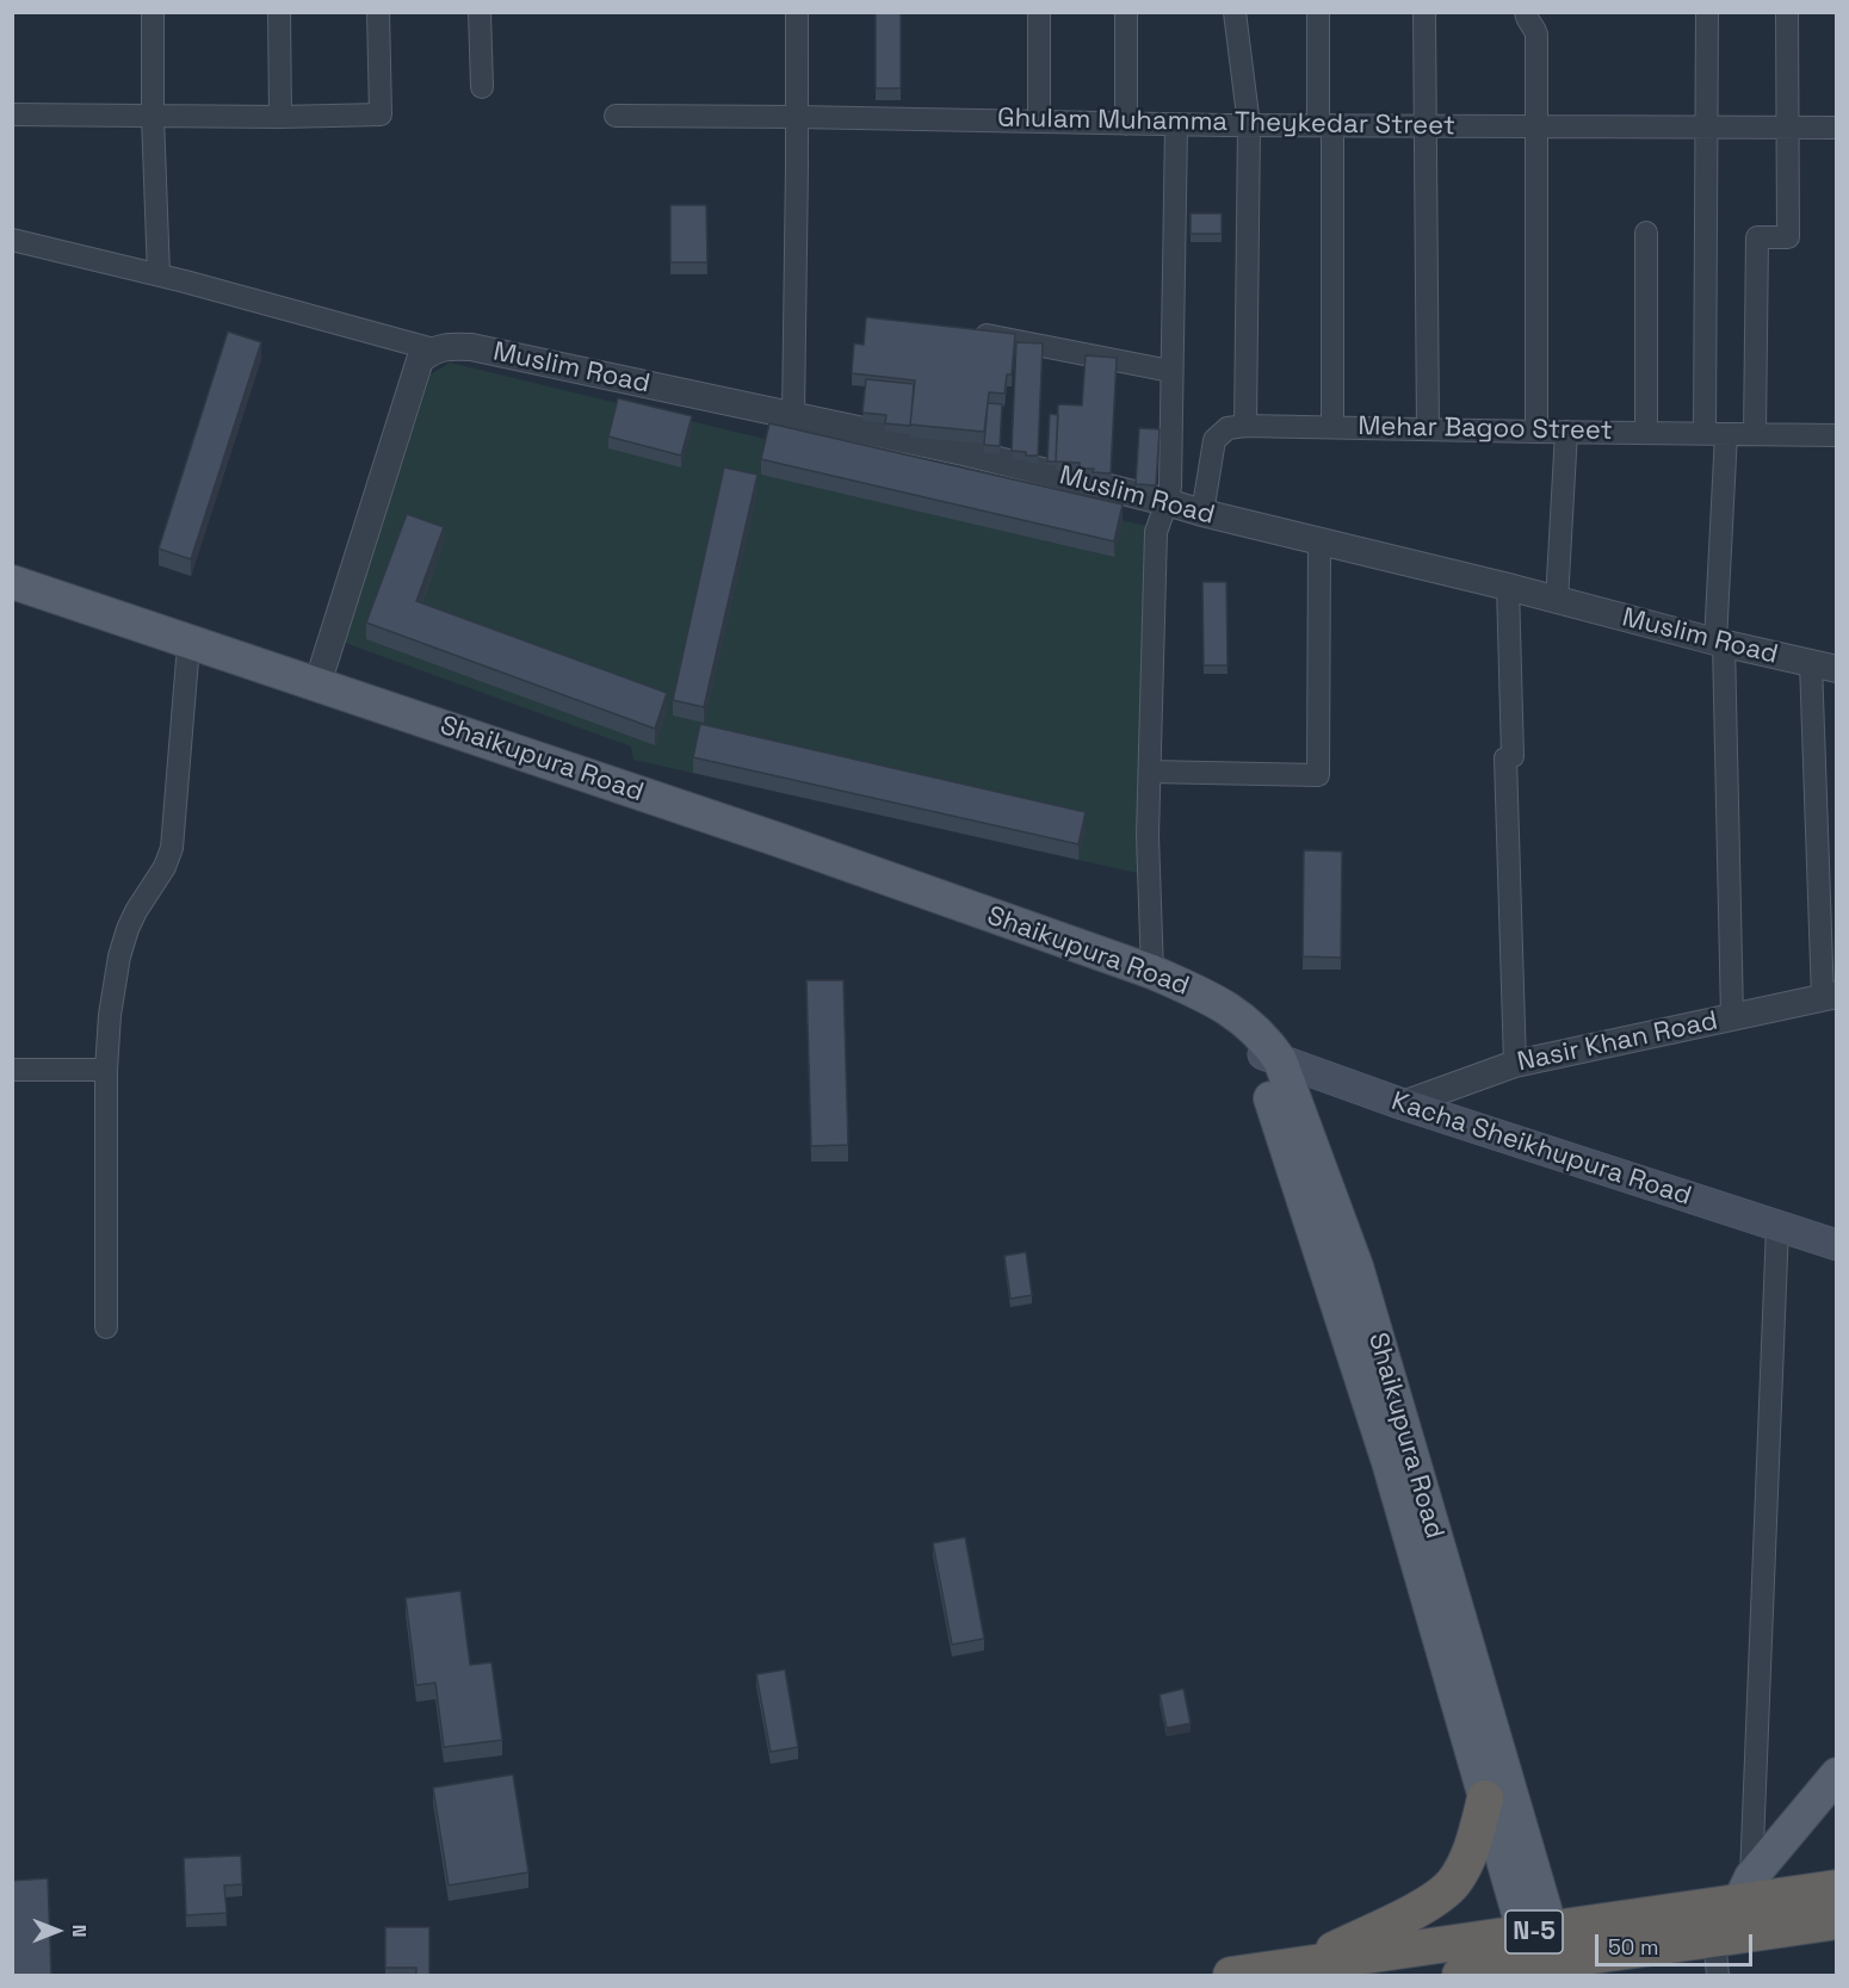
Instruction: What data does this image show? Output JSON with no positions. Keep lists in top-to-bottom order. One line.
{"streets":{"highway":["N-5"],"main road":["Shaikupura Road","Kacha Sheikhupura Road"],"street":["Ghulam Muhamma Theykedar Street","Muslim Road","Mehar Bagoo Street","Nasir Khan Road"]},"crossings":[["Muslim Road","Mehar Bagoo Street"],["Shaikupura Road","Kacha Sheikhupura Road"],["Shaikupura Road","N-5"],["Nasir Khan Road","Kacha Sheikhupura Road"]],"scale_bar":"50 m","north":"right"}
